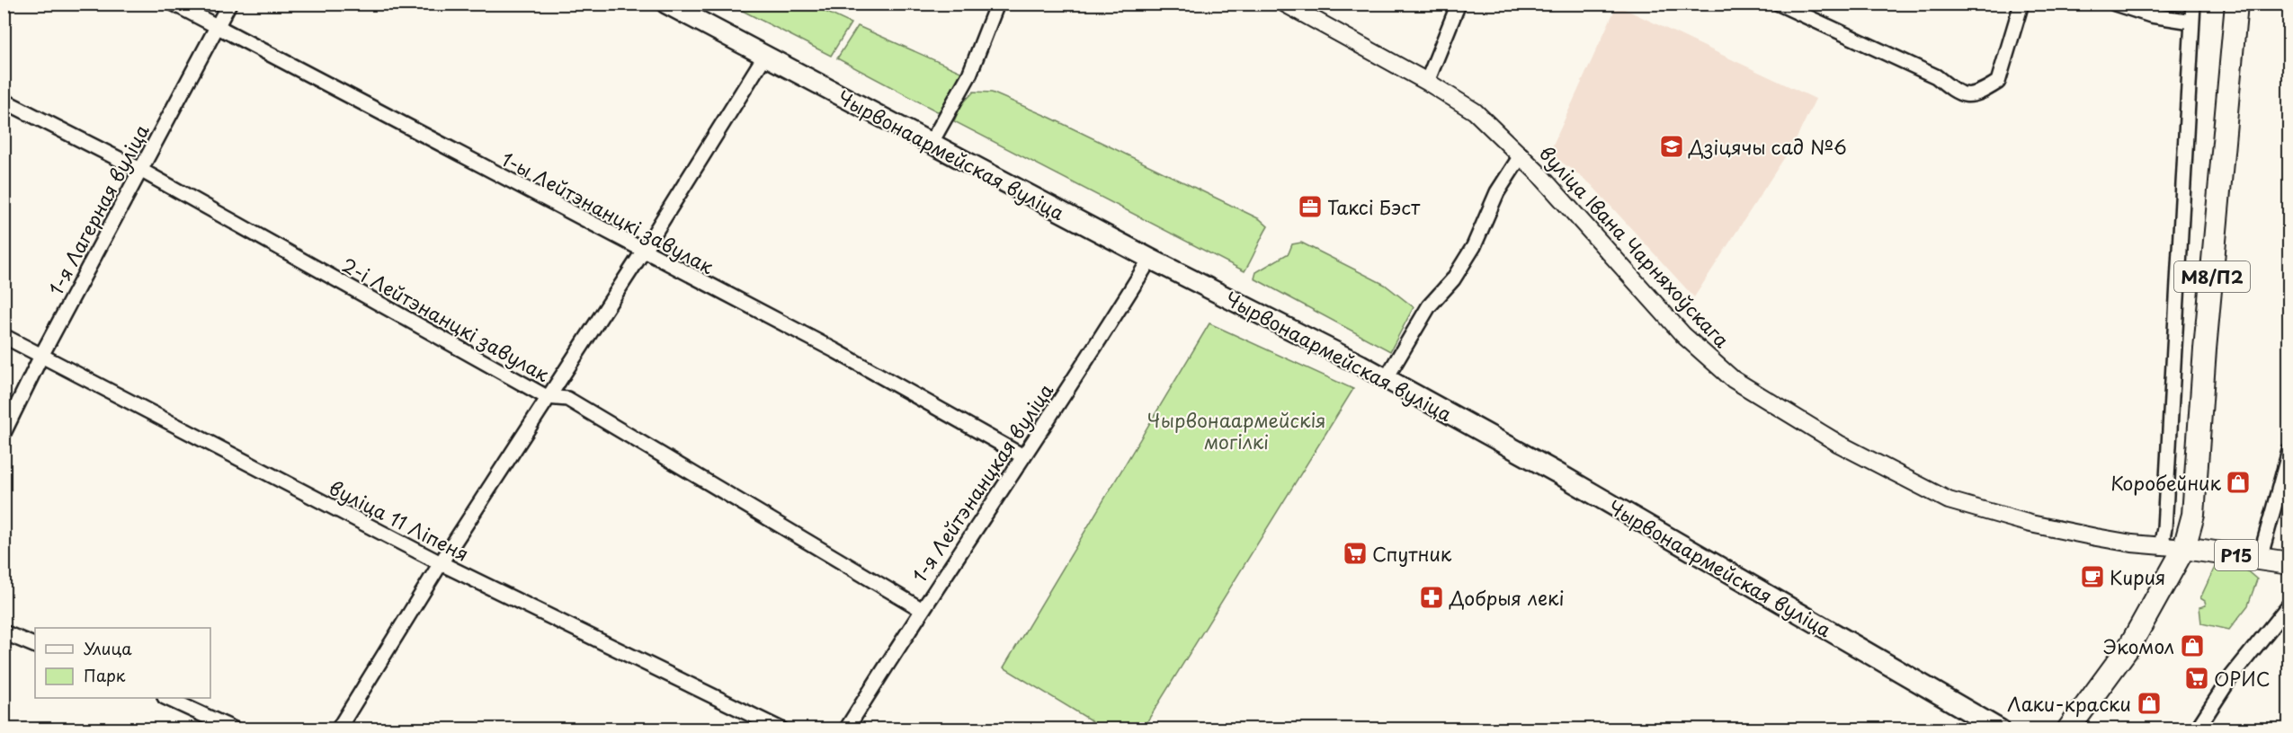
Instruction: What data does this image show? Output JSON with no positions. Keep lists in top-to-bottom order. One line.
{"streets":{"main road":["Чырвонаармейская вуліца","М8/П2","Р15"],"street":["1-я Лагерная вуліца","1-ы Лейтэнанцкі завулак","вуліца Івана Чарняхоўскага","2-і Лейтэнанцкі завулак","1-я Лейтэнанцкая вуліца","вуліца 11 Ліпеня"]},"crossings":[["Чырвонаармейская вуліца","1-я Лейтэнанцкая вуліца"],["1-я Лагерная вуліца","1-ы Лейтэнанцкі завулак"],["1-я Лагерная вуліца","2-і Лейтэнанцкі завулак"],["1-я Лагерная вуліца","вуліца 11 Ліпеня"],["1-ы Лейтэнанцкі завулак","1-я Лейтэнанцкая вуліца"],["вуліца Івана Чарняхоўскага","М8/П2"],["вуліца Івана Чарняхоўскага","Р15"],["М8/П2","Р15"],["2-і Лейтэнанцкі завулак","1-я Лейтэнанцкая вуліца"]],"parks":["Чырвонаармейскія могілкі"],"places":{"school or university":["Дзіцячы сад №6"],"office":["Таксі Бэст"],"shop":["Коробейник","Экомол","Лаки-краски"],"supermarket":["Спутник","ОРИС"],"cafe":["Кирия"],"pharmacy":["Добрыя лекі"]},"legend":["Улица","Парк"]}
